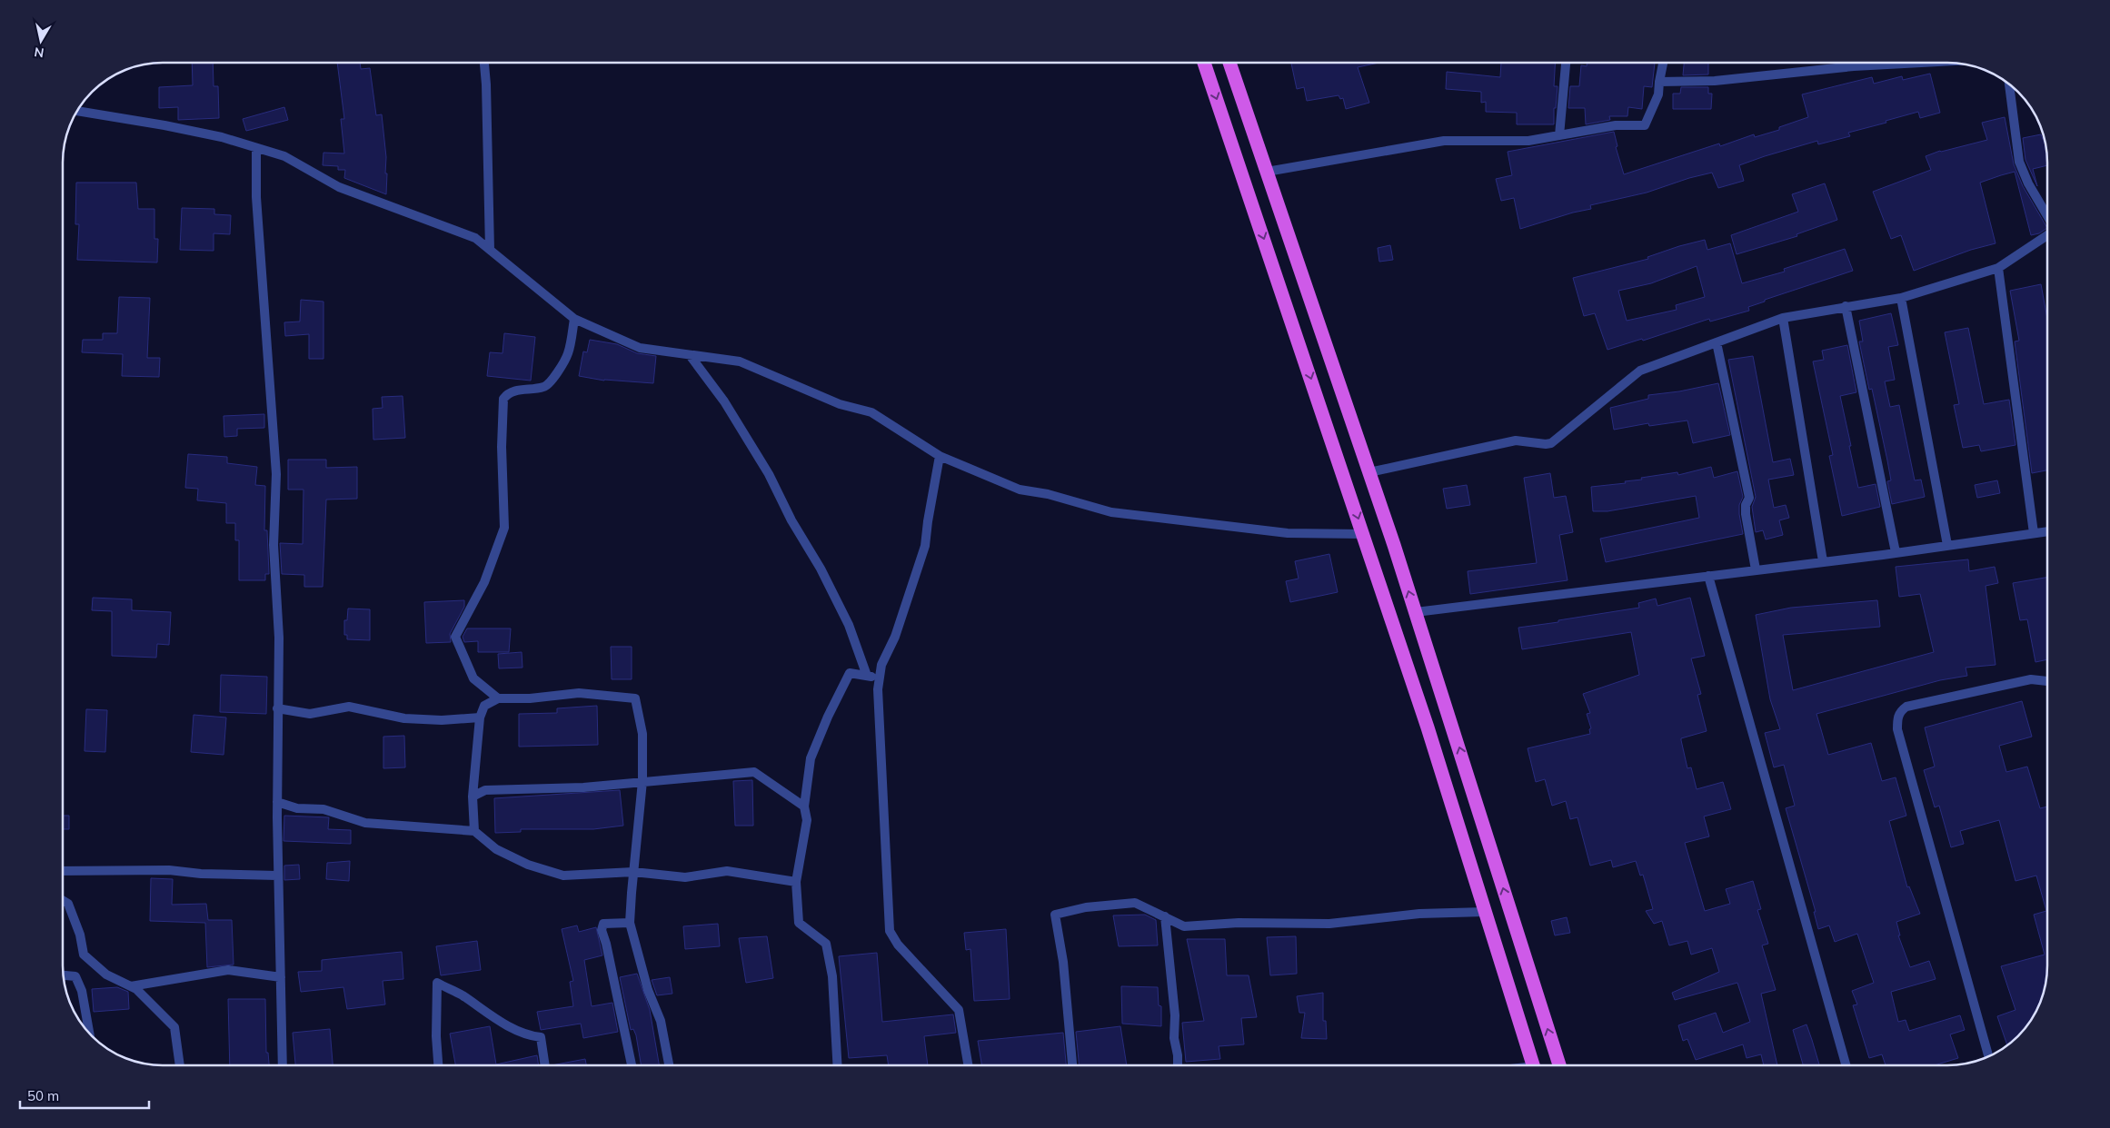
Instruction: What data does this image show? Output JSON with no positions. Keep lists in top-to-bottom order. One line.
{"scale_bar":"50 m","north":"bottom"}
